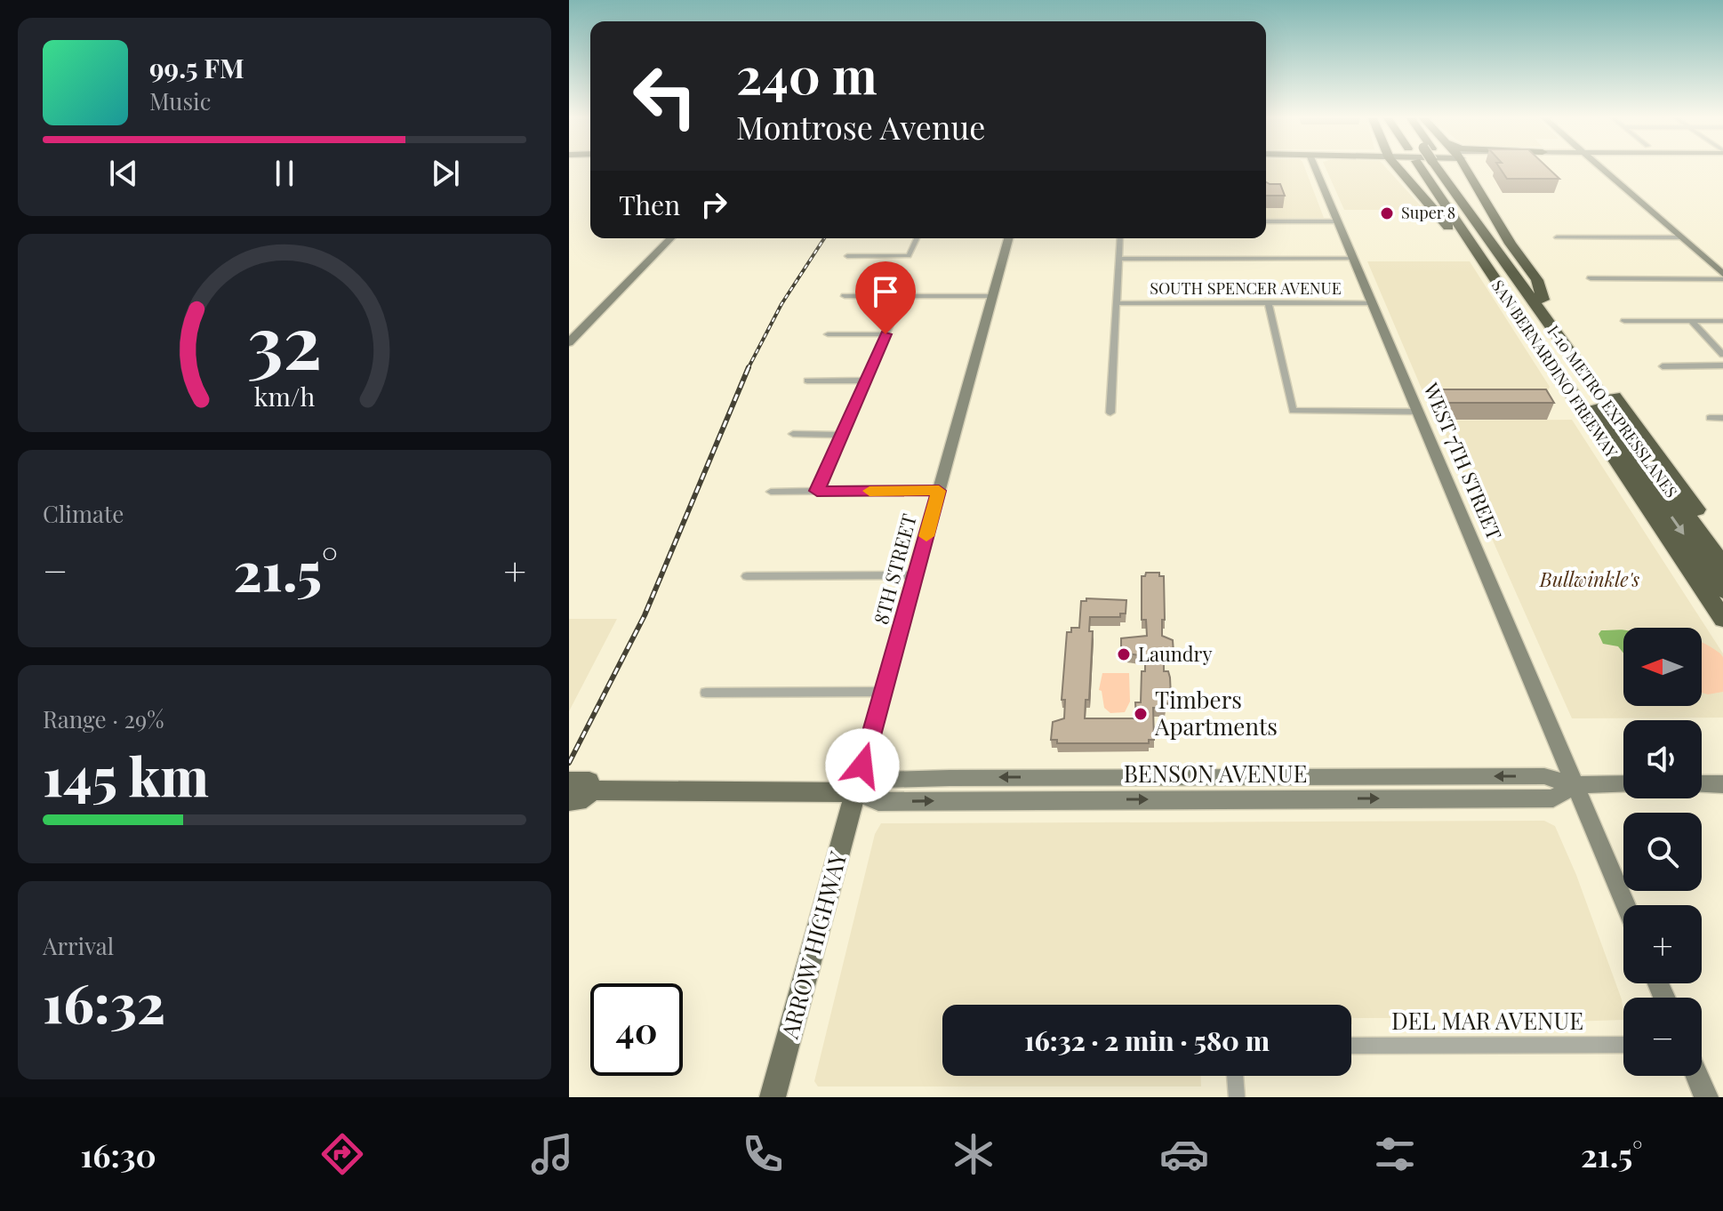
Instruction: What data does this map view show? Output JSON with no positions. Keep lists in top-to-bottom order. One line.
{"streets":{"highway":["SAN BERNARDINO FREEWAY","I-10 METRO EXPRESSLANES"],"main road":["WEST 7TH STREET","8TH STREET","BENSON AVENUE","ARROW HIGHWAY"],"street":["SOUTH SPENCER AVENUE","DEL MAR AVENUE"]},"crossings":[["SOUTH SPENCER AVENUE","WEST 7TH STREET"],["WEST 7TH STREET","BENSON AVENUE"],["8TH STREET","BENSON AVENUE"],["8TH STREET","ARROW HIGHWAY"],["BENSON AVENUE","ARROW HIGHWAY"]],"parks":["Bullwinkle's"],"places":["Super 8","Laundry","Timbers Apartments"],"north":"left","page":{"turn":["240 m","Montrose Avenue"],"song":["99.5 FM","Music"],"then":"Then","tile":["Climate",["Range · 29%","145 km"],["Arrival","16:32"]],"heat":["−","21.5°","+"],"map_buttons":["+","−"],"limit":"40","trip":"16:32 · 2 min · 580 m","tabs":["16:30","21.5°"],"gauge":["32","km/h"]}}
